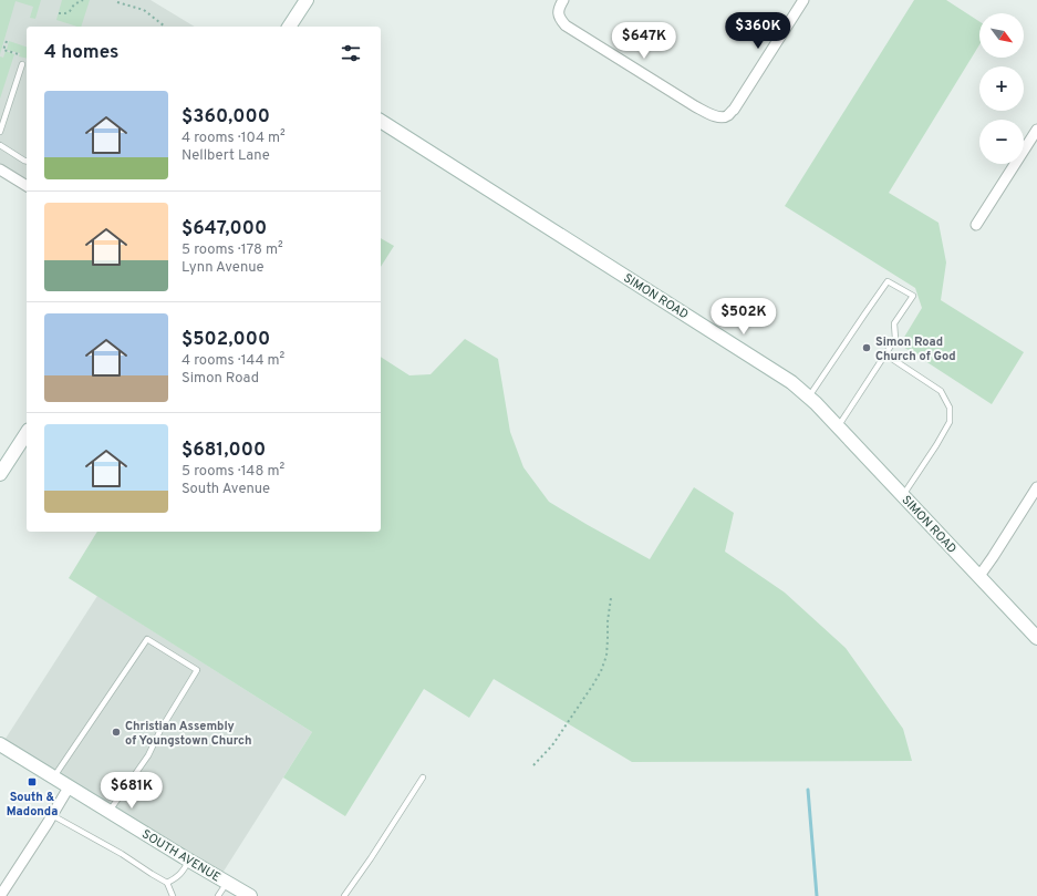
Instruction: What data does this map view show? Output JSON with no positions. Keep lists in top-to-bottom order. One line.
{"streets":{"street":["SIMON ROAD","SOUTH AVENUE"]},"places":{"other":["Simon Road Church of God","Christian Assembly of Youngstown Church"],"transit":["South & Madonda"]},"north":"bottom right","page":{"price":["$360K","$647K","$502K","$681K"],"map_buttons":["+","−"],"heading":"4 homes","list":[{"name":"$360,000","note":"4 rooms · 104 m² · Nellbert Lane"},{"name":"$647,000","note":"5 rooms · 178 m² · Lynn Avenue"},{"name":"$502,000","note":"4 rooms · 144 m² · Simon Road"},{"name":"$681,000","note":"5 rooms · 148 m² · South Avenue"}]}}
